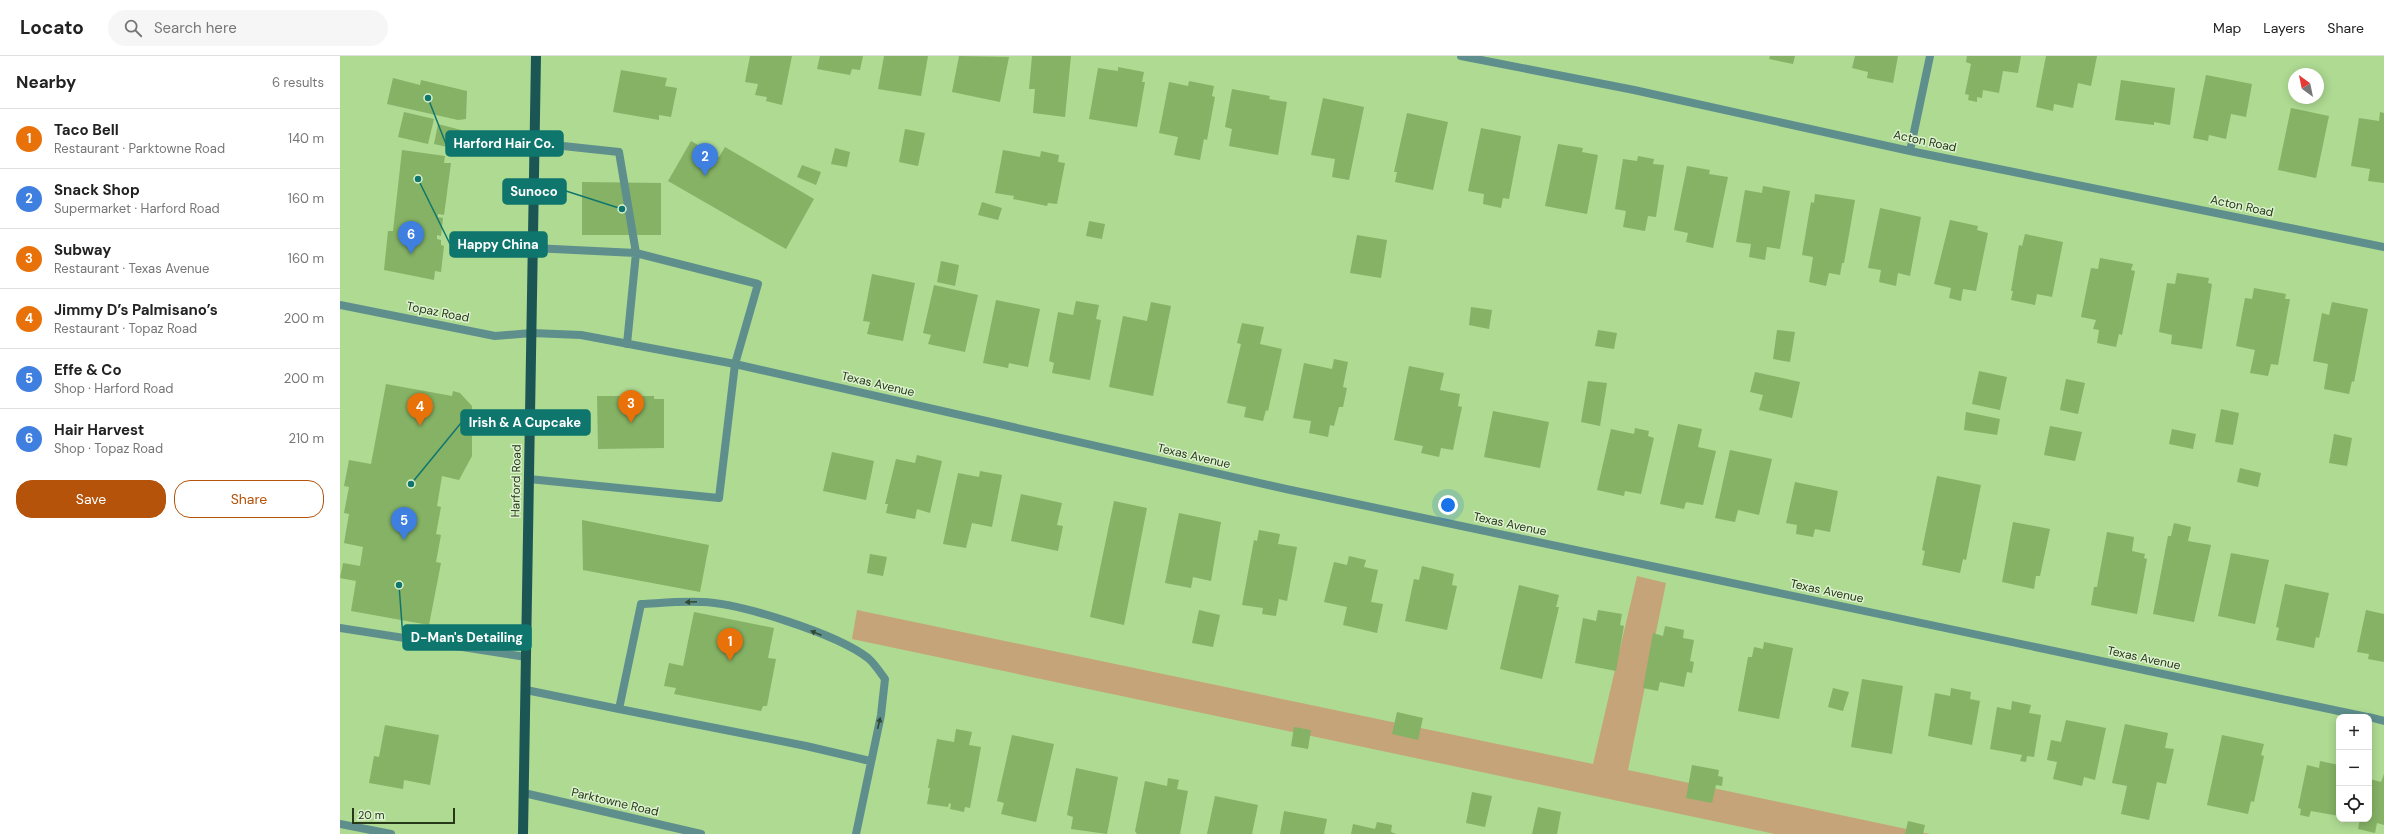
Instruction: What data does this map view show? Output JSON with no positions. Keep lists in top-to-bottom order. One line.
{"streets":{"main road":["Harford Road"],"street":["Acton Road","Topaz Road","Texas Avenue","Parktowne Road"]},"crossings":[["Topaz Road","Texas Avenue"],["Topaz Road","Harford Road"],["Texas Avenue","Harford Road"],["Harford Road","Parktowne Road"]],"places":["Harford Hair Co.","Happy China","Sunoco","Irish & A Cupcake","D-Man's Detailing"],"scale_bar":"20 m","north":"top left","page":{"header":"Locato","search":"Search here","nav":["Map","Layers","Share"],"heading":["Nearby","6 results"],"list":[{"mark":"1","name":"Taco Bell","note":"Restaurant · Parktowne Road","value":"140 m"},{"mark":"2","name":"Snack Shop","note":"Supermarket · Harford Road","value":"160 m"},{"mark":"3","name":"Subway","note":"Restaurant · Texas Avenue","value":"160 m"},{"mark":"4","name":"Jimmy D’s Palmisano’s","note":"Restaurant · Topaz Road","value":"200 m"},{"mark":"5","name":"Effe & Co","note":"Shop · Harford Road","value":"200 m"},{"mark":"6","name":"Hair Harvest","note":"Shop · Topaz Road","value":"210 m"}],"pins":["2","6","3","4","5","1"],"buttons":["Save","Share"],"map_buttons":["+","−"],"scale":"20 m"}}
